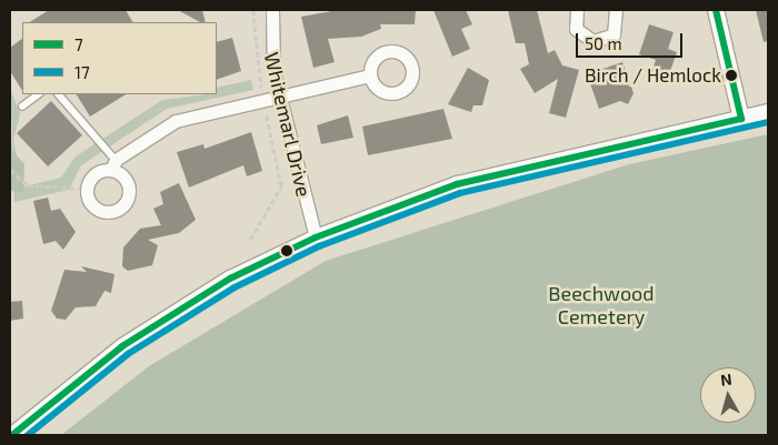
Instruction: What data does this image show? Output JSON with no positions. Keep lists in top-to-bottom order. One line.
{"streets":{"street":["Whitemarl Drive"]},"parks":["Beechwood Cemetery"],"places":["Birch / Hemlock"],"lines":["transit line 7","transit line 17"],"legend":["7","17"],"scale_bar":"50 m","north":"top"}
